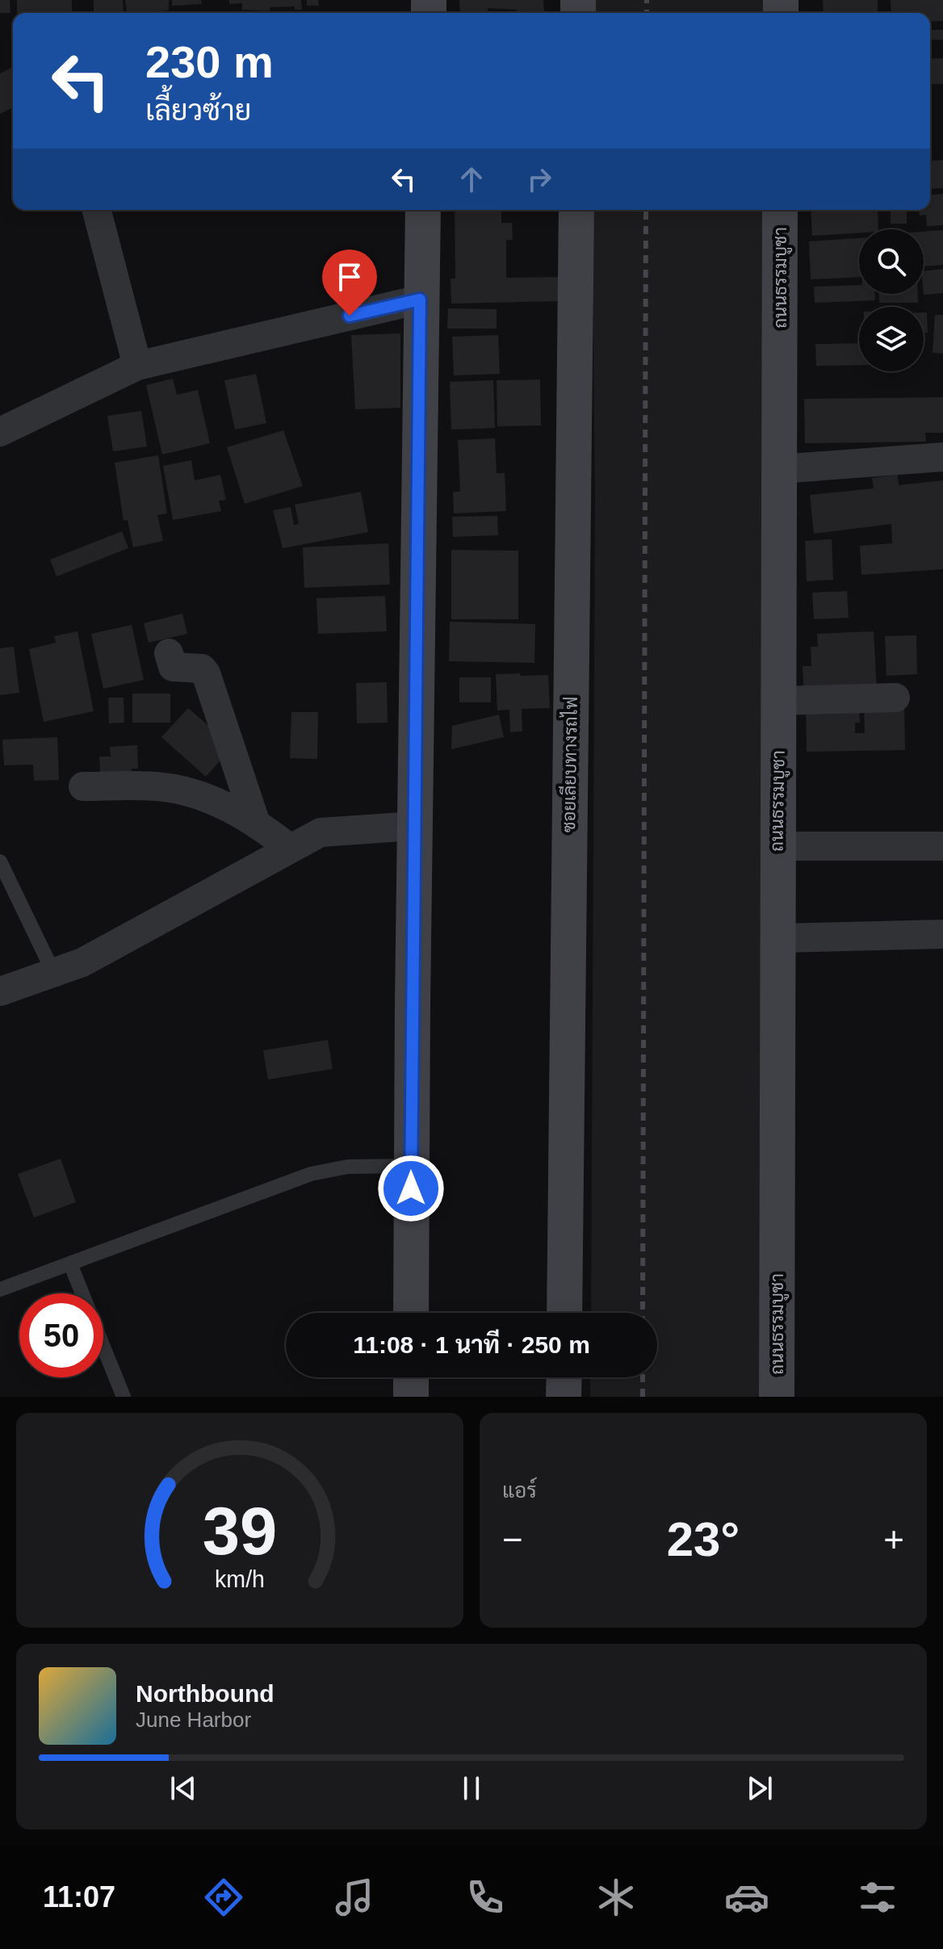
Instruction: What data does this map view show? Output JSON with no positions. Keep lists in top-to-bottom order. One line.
{"streets":{"main road":["ถนนธรรมบูชา","ซอยเลียบทางรถไฟ"]},"page":{"turn":["230 m","เลี้ยวซ้าย"],"limit":"50","trip":"11:08 · 1 นาที · 250 m","tile":"แอร์","heat":["−","23°","+"],"song":["Northbound","June Harbor"],"tabs":"11:07","gauge":["39","km/h"]}}
